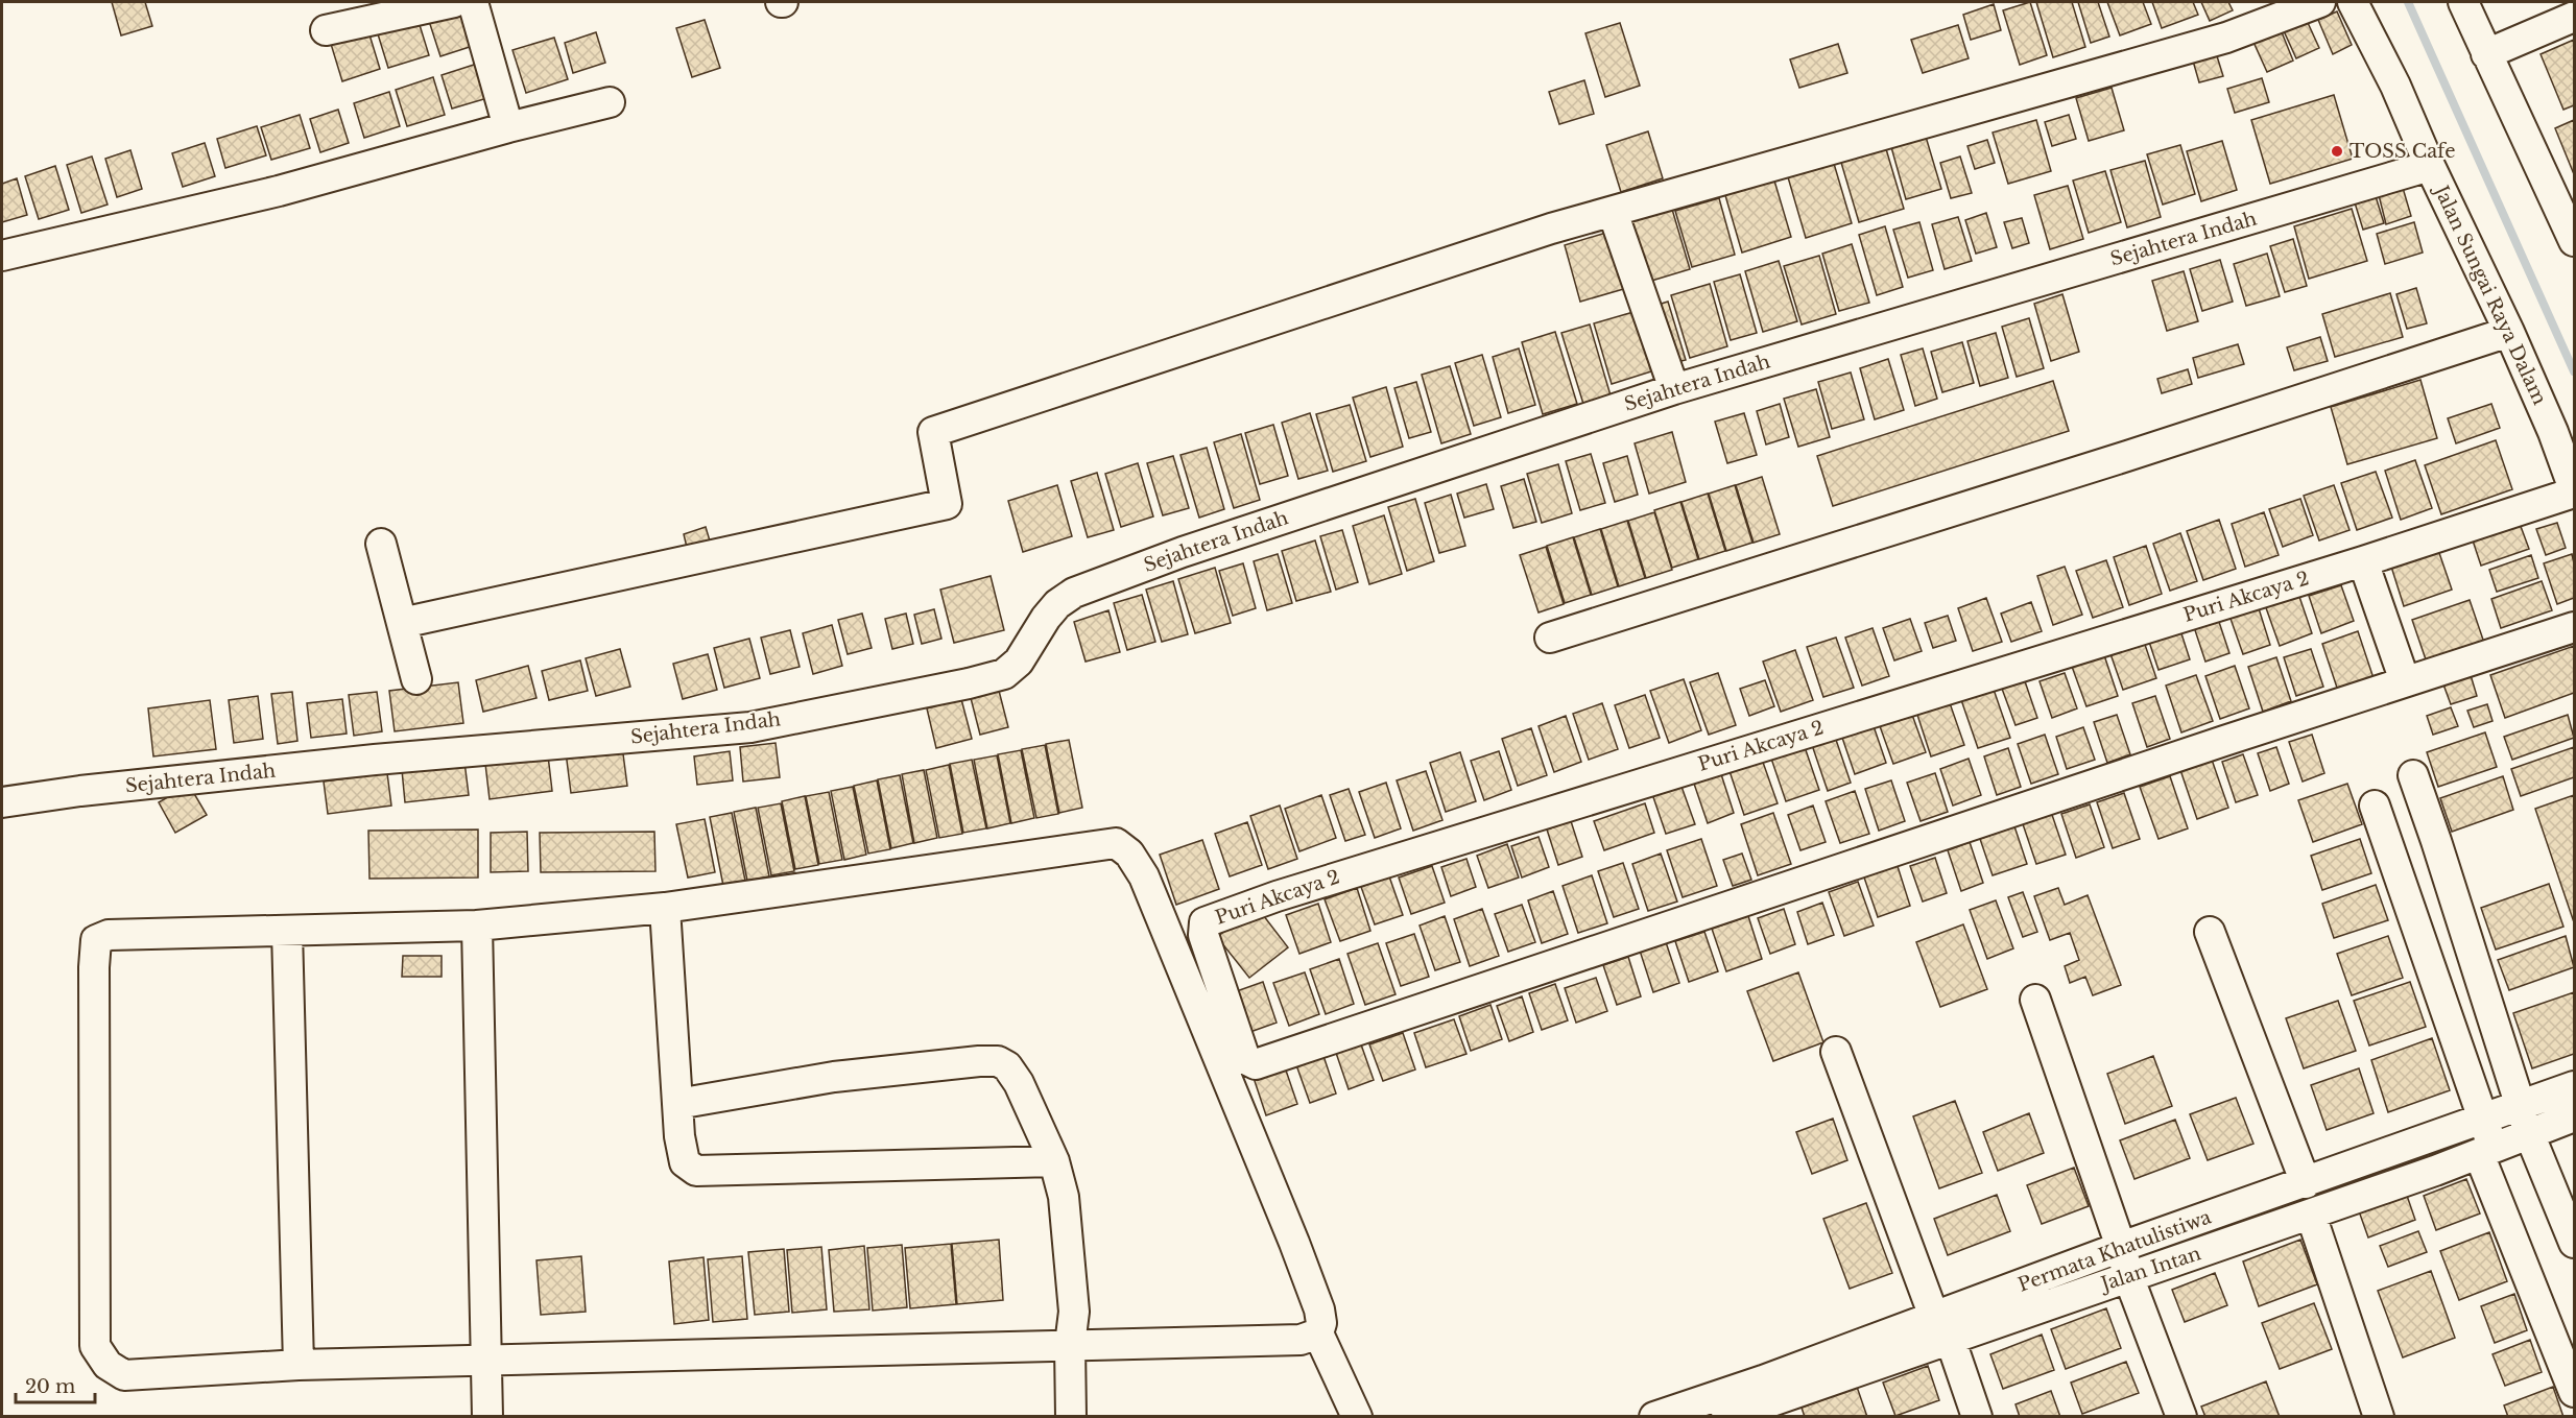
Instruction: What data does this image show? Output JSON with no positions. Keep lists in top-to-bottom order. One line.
{"streets":{"street":["Sejahtera Indah","Jalan Sungai Raya Dalam","Puri Akcaya 2","Permata Khatulistiwa","Jalan Intan"]},"crossings":[["Sejahtera Indah","Jalan Sungai Raya Dalam"],["Jalan Sungai Raya Dalam","Puri Akcaya 2"],["Permata Khatulistiwa","Jalan Intan"]],"places":["TOSS Cafe"],"scale_bar":"20 m"}
